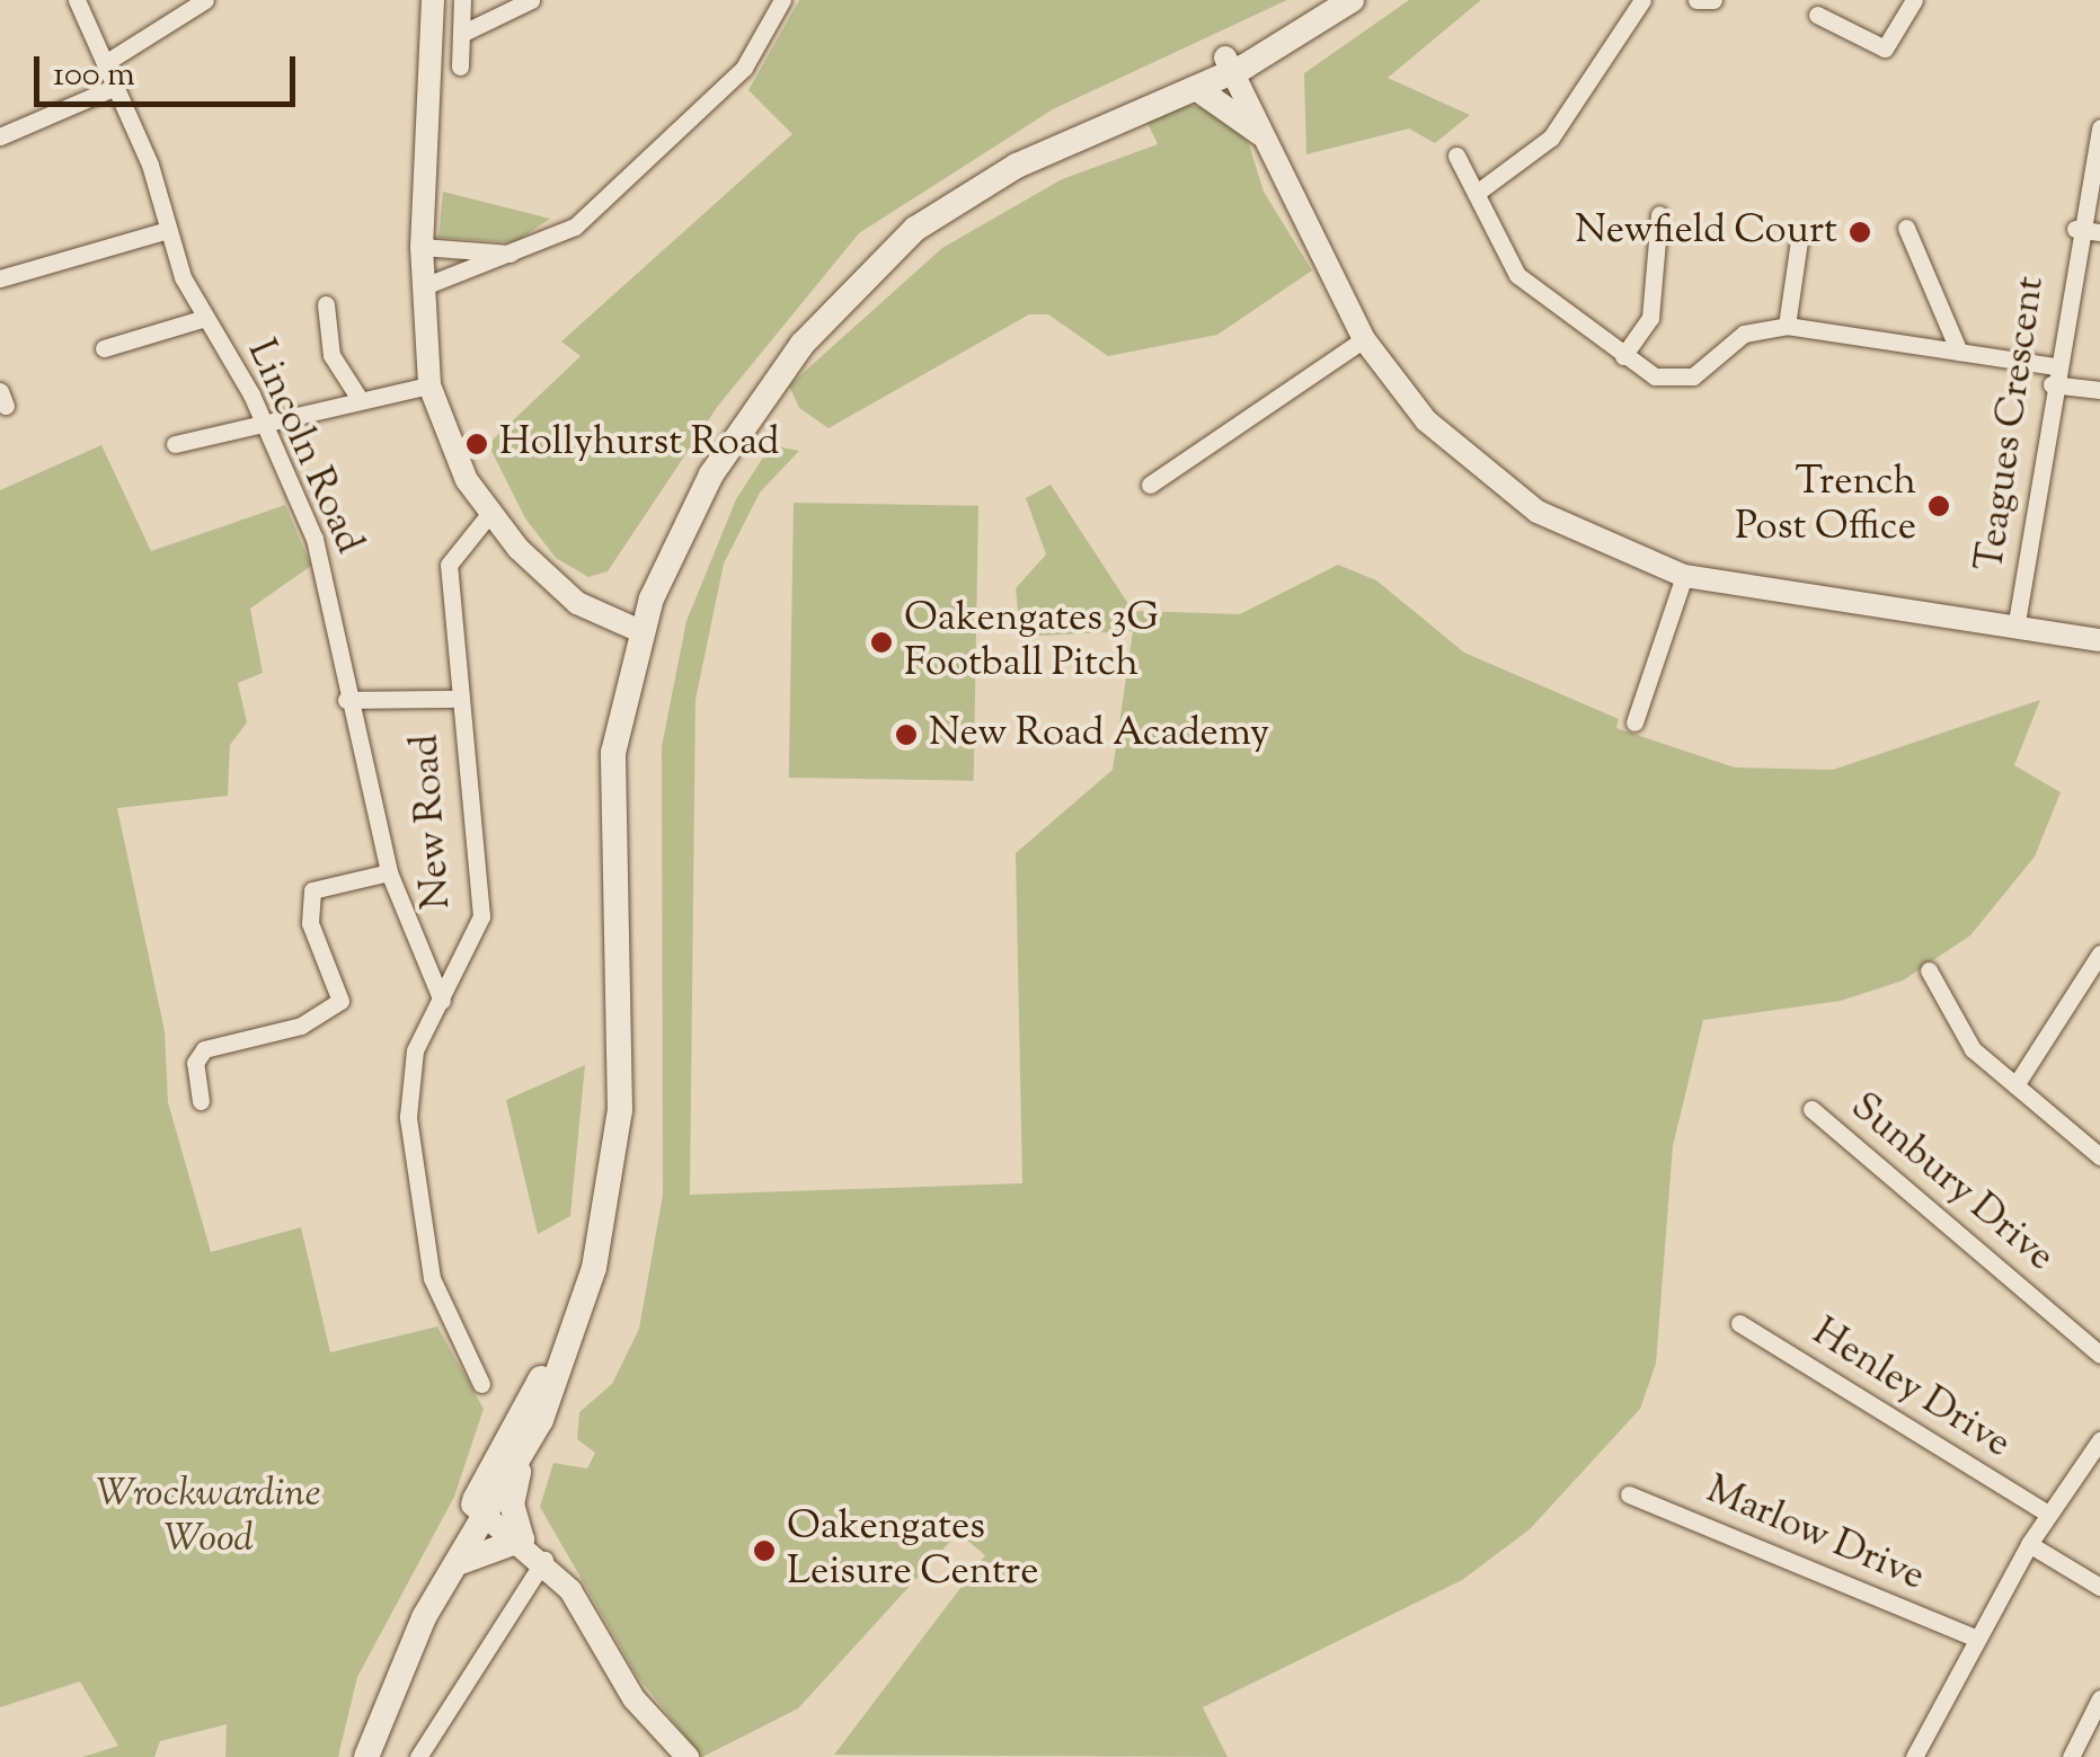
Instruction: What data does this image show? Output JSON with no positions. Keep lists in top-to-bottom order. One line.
{"streets":{"street":["Teagues Crescent","Lincoln Road","New Road","Sunbury Drive","Henley Drive","Marlow Drive"]},"crossings":[["Lincoln Road","New Road"]],"parks":["Wrockwardine Wood"],"places":["Newfield Court","Hollyhurst Road","Trench Post Office","Oakengates 3G Football Pitch","New Road Academy","Oakengates Leisure Centre"],"scale_bar":"100 m"}
